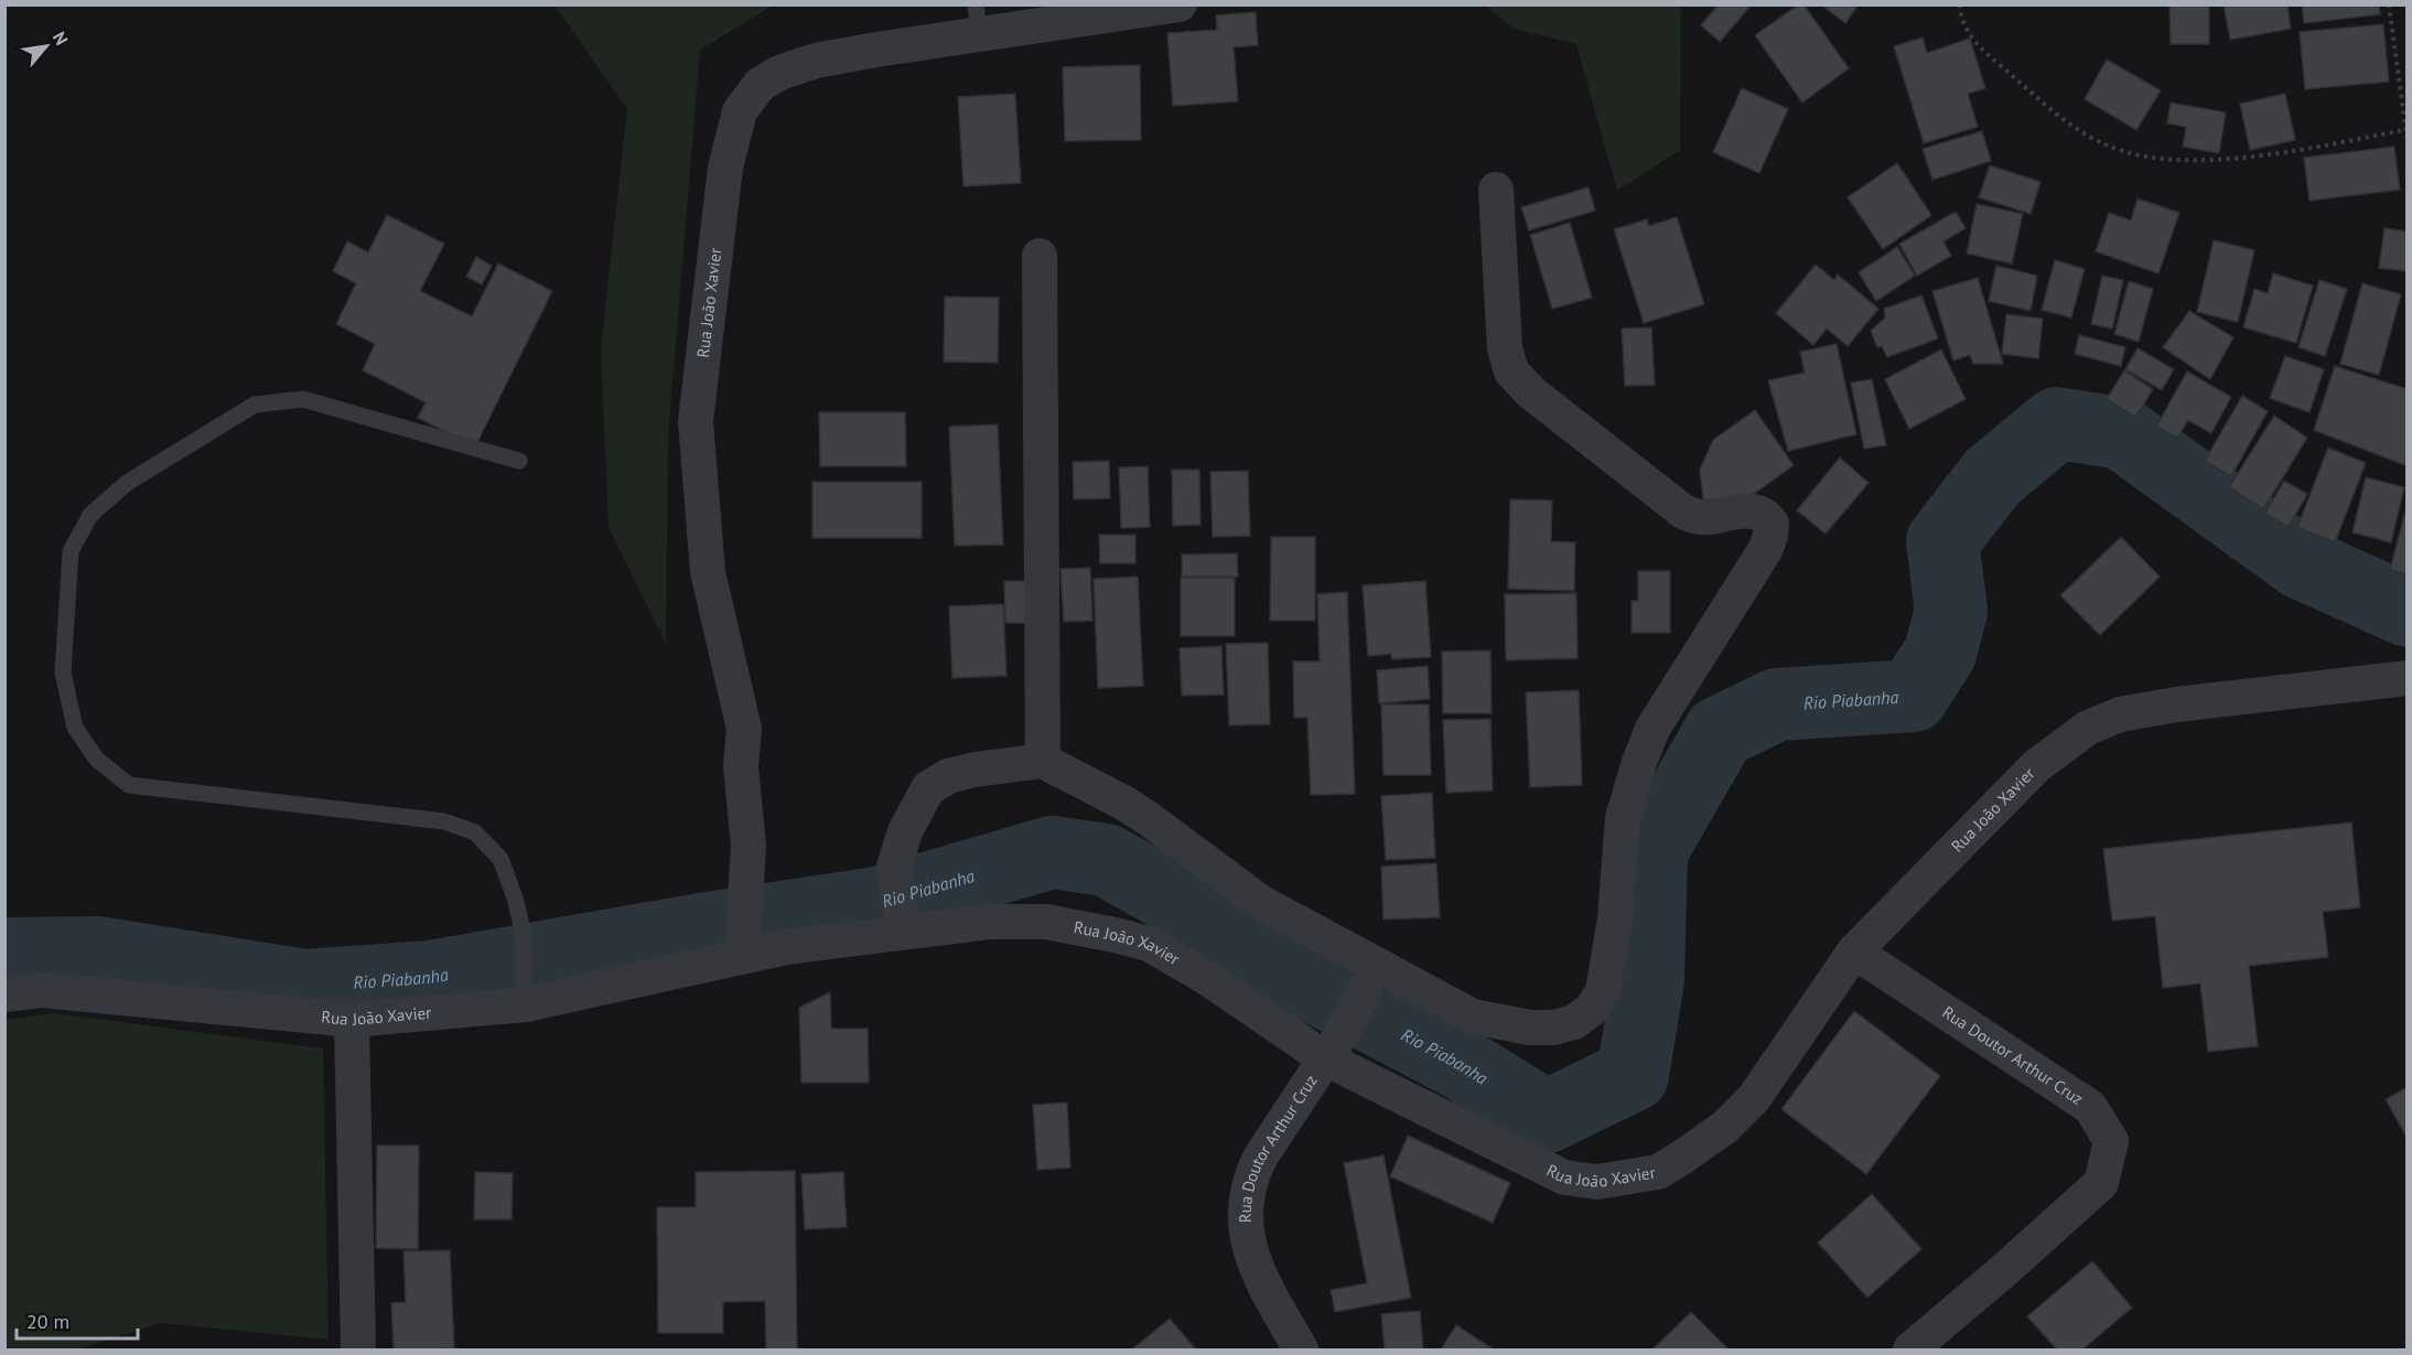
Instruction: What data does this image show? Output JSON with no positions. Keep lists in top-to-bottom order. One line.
{"streets":{"street":["Rua João Xavier","Rua Doutor Arthur Cruz"]},"crossings":[["Rua João Xavier","Rua Doutor Arthur Cruz"]],"water":["Rio Piabanha"],"scale_bar":"20 m","north":"top right"}
